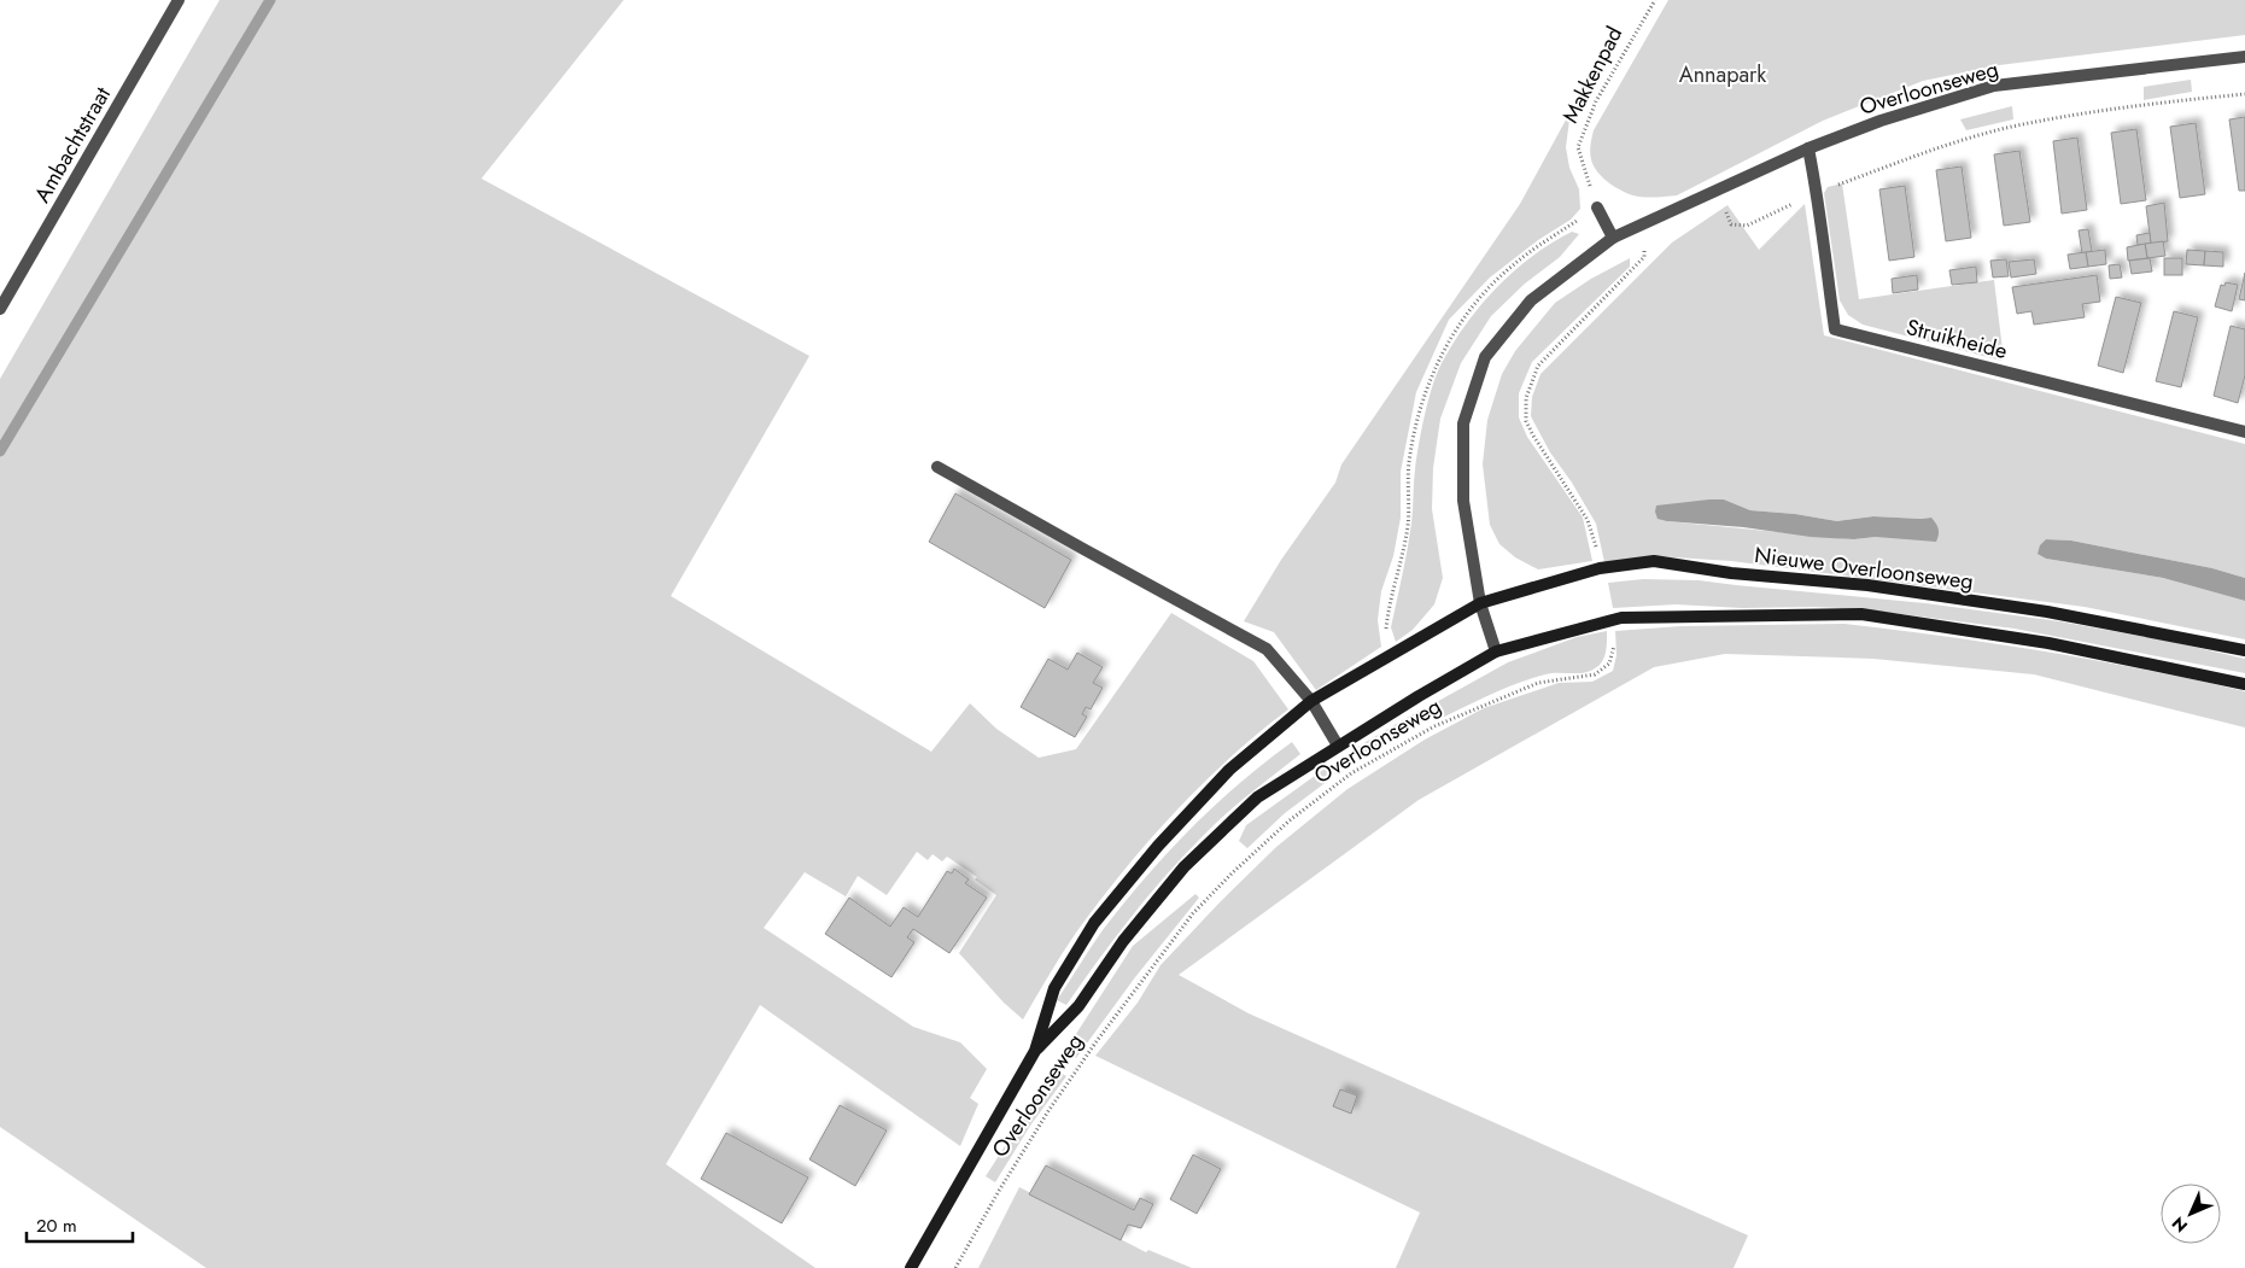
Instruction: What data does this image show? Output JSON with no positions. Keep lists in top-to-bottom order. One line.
{"streets":{"street":["Overloonseweg","Ambachtstraat","Struikheide","Nieuwe Overloonseweg"],"path":["Makkenpad"]},"crossings":[["Overloonseweg","Struikheide"],["Overloonseweg","Nieuwe Overloonseweg"]],"parks":["Annapark"],"scale_bar":"20 m","north":"bottom left"}
